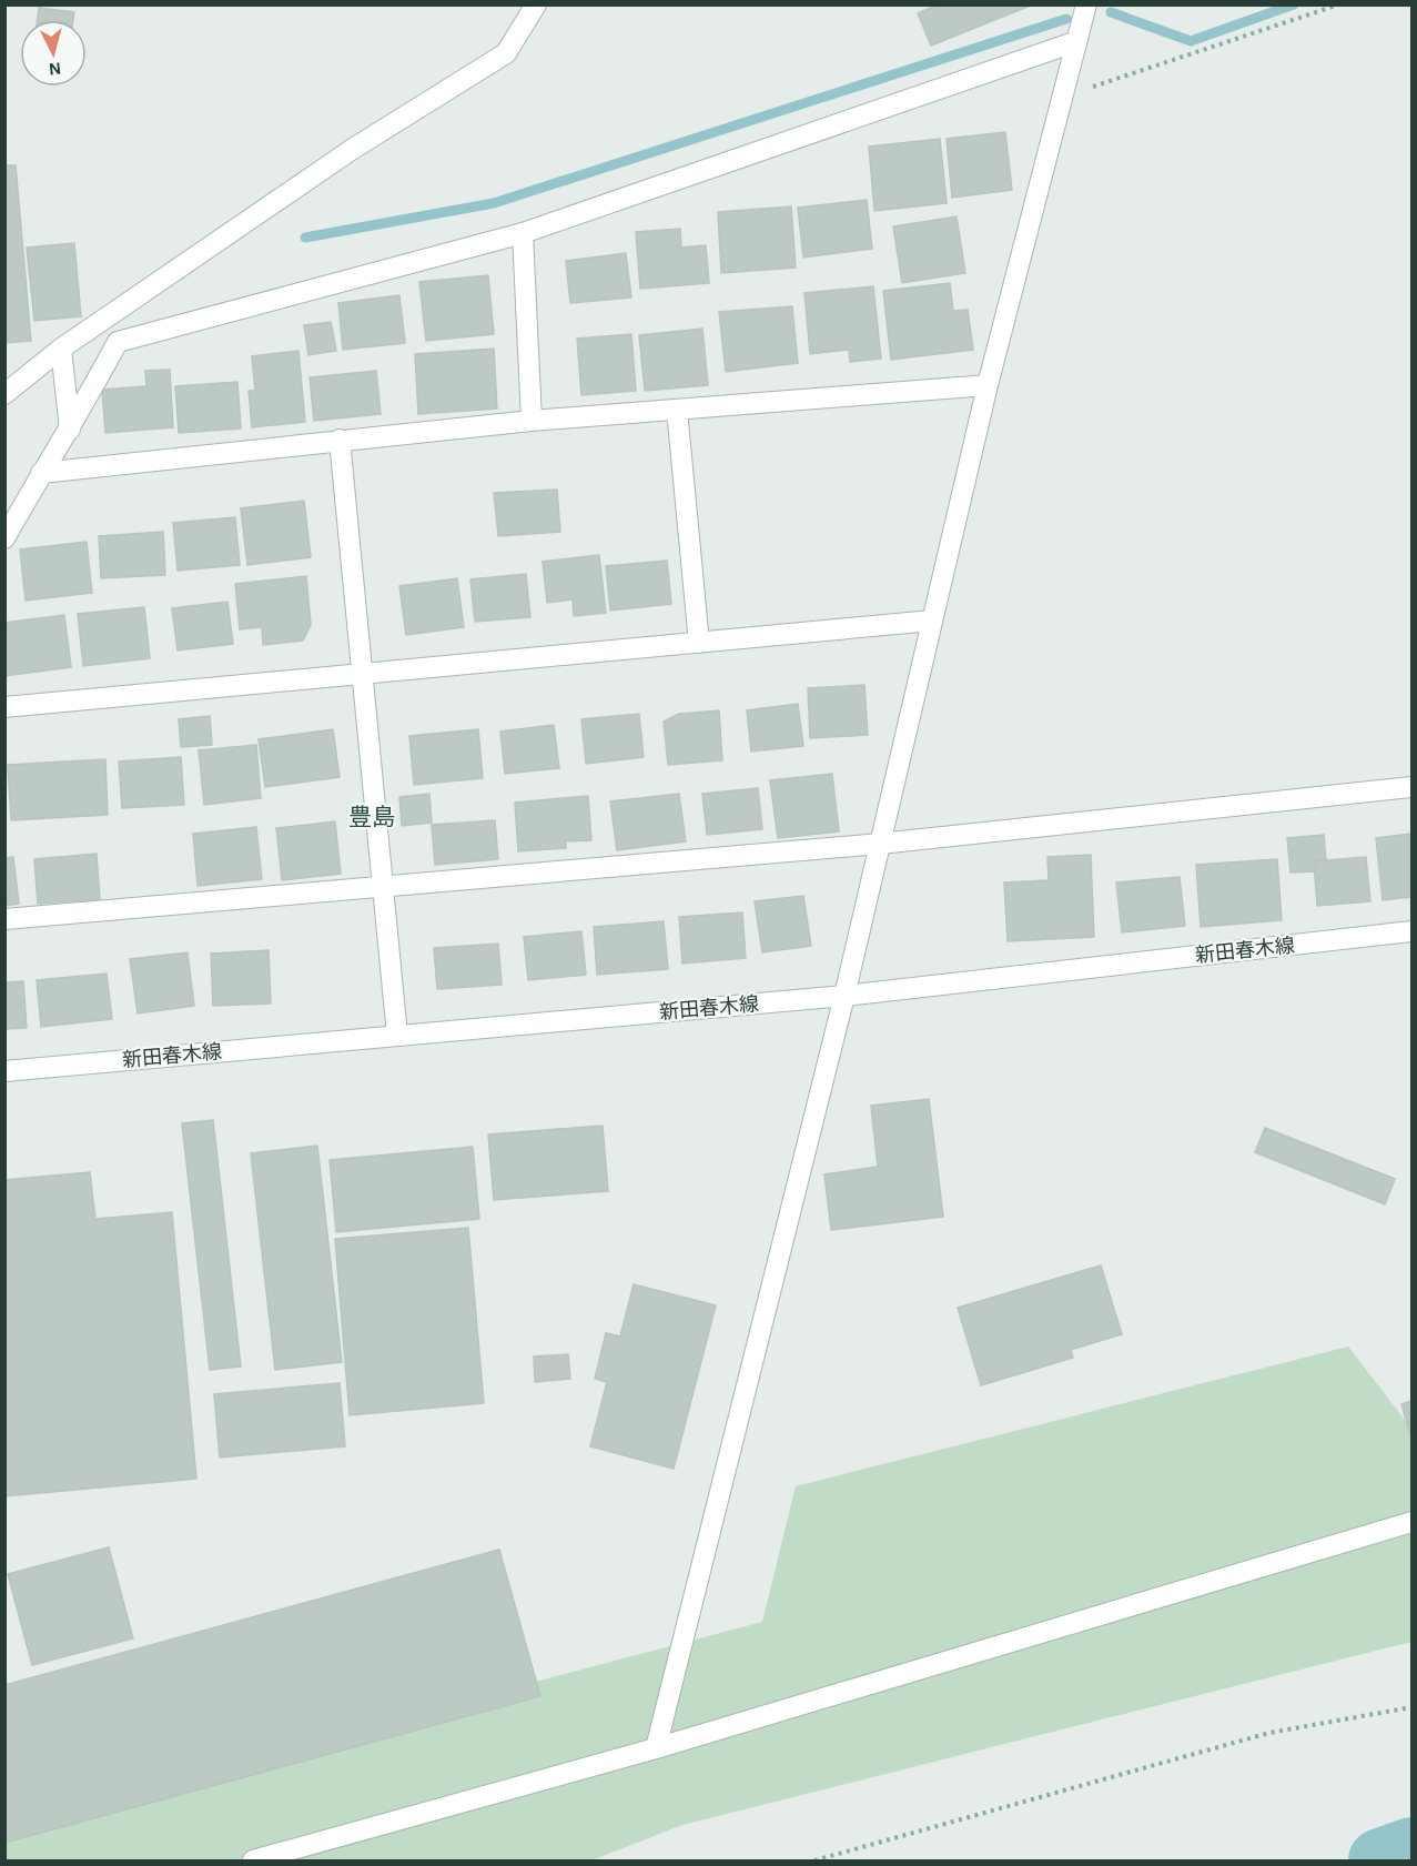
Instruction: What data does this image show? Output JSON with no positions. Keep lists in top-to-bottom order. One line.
{"streets":{"street":["新田春木線"]},"districts":["豊島"],"north":"bottom"}
